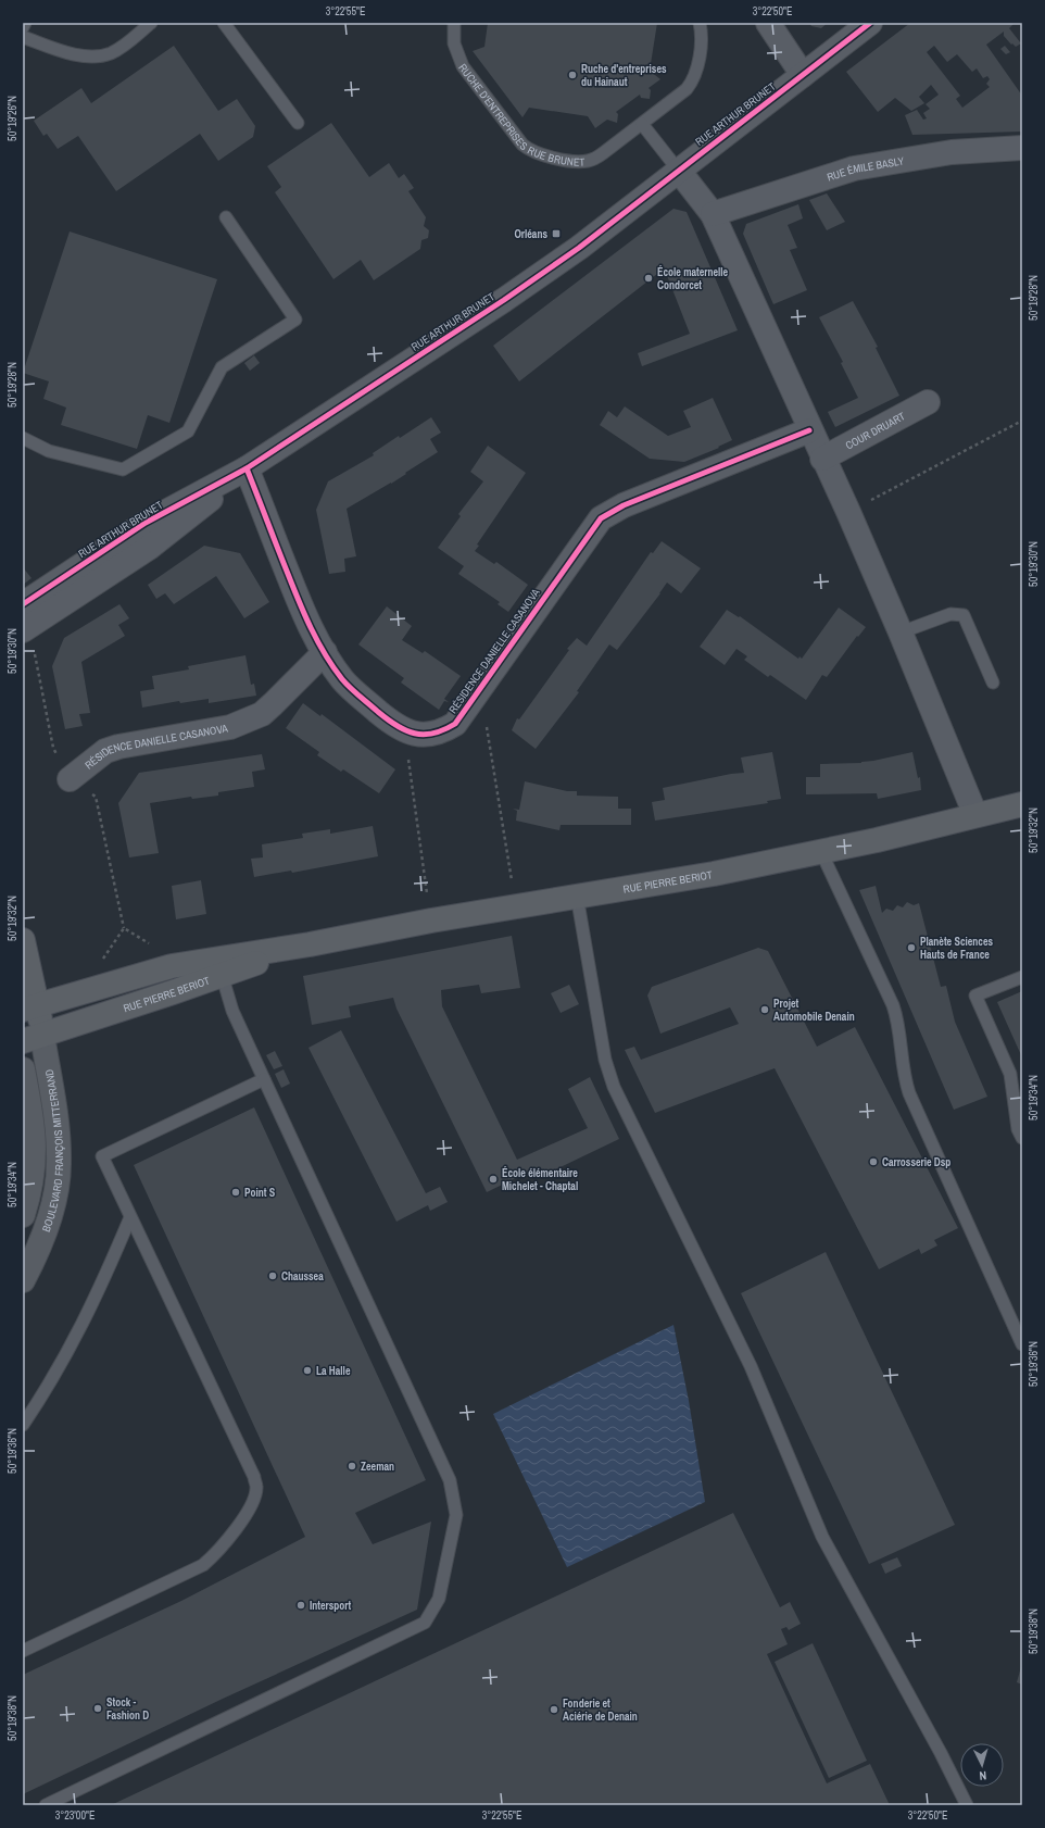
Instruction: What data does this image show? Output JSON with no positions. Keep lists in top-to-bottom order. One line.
{"streets":{"main road":["RUE PIERRE BERIOT","BOULEVARD FRANÇOIS MITTERRAND"],"street":["RUE ARTHUR BRUNET","RUE ÉMILE BASLY","COUR DRUART","RÉSIDENCE DANIELLE CASANOVA"],"lane":["RUCHE D'ENTREPRISES RUE BRUNET"]},"crossings":[["RUE PIERRE BERIOT","BOULEVARD FRANÇOIS MITTERRAND"]],"places":{"other":["Ruche d'entreprises du Hainaut","École maternelle Condorcet","Planète Sciences Hauts de France","Projet Automobile Denain","Carrosserie Dsp","École élémentaire Michelet - Chaptal","Point S","Chaussea","La Halle","Zeeman","Intersport","Stock - Fashion D","Fonderie et Aciérie de Denain"],"transit":["Orléans"]},"north":"bottom","coordinates":["3°22'55\"E","3°22'50\"E","50°19'26\"N","50°19'28\"N","50°19'30\"N","50°19'32\"N","50°19'34\"N","50°19'36\"N","50°19'38\"N","3°23'00\"E"]}
